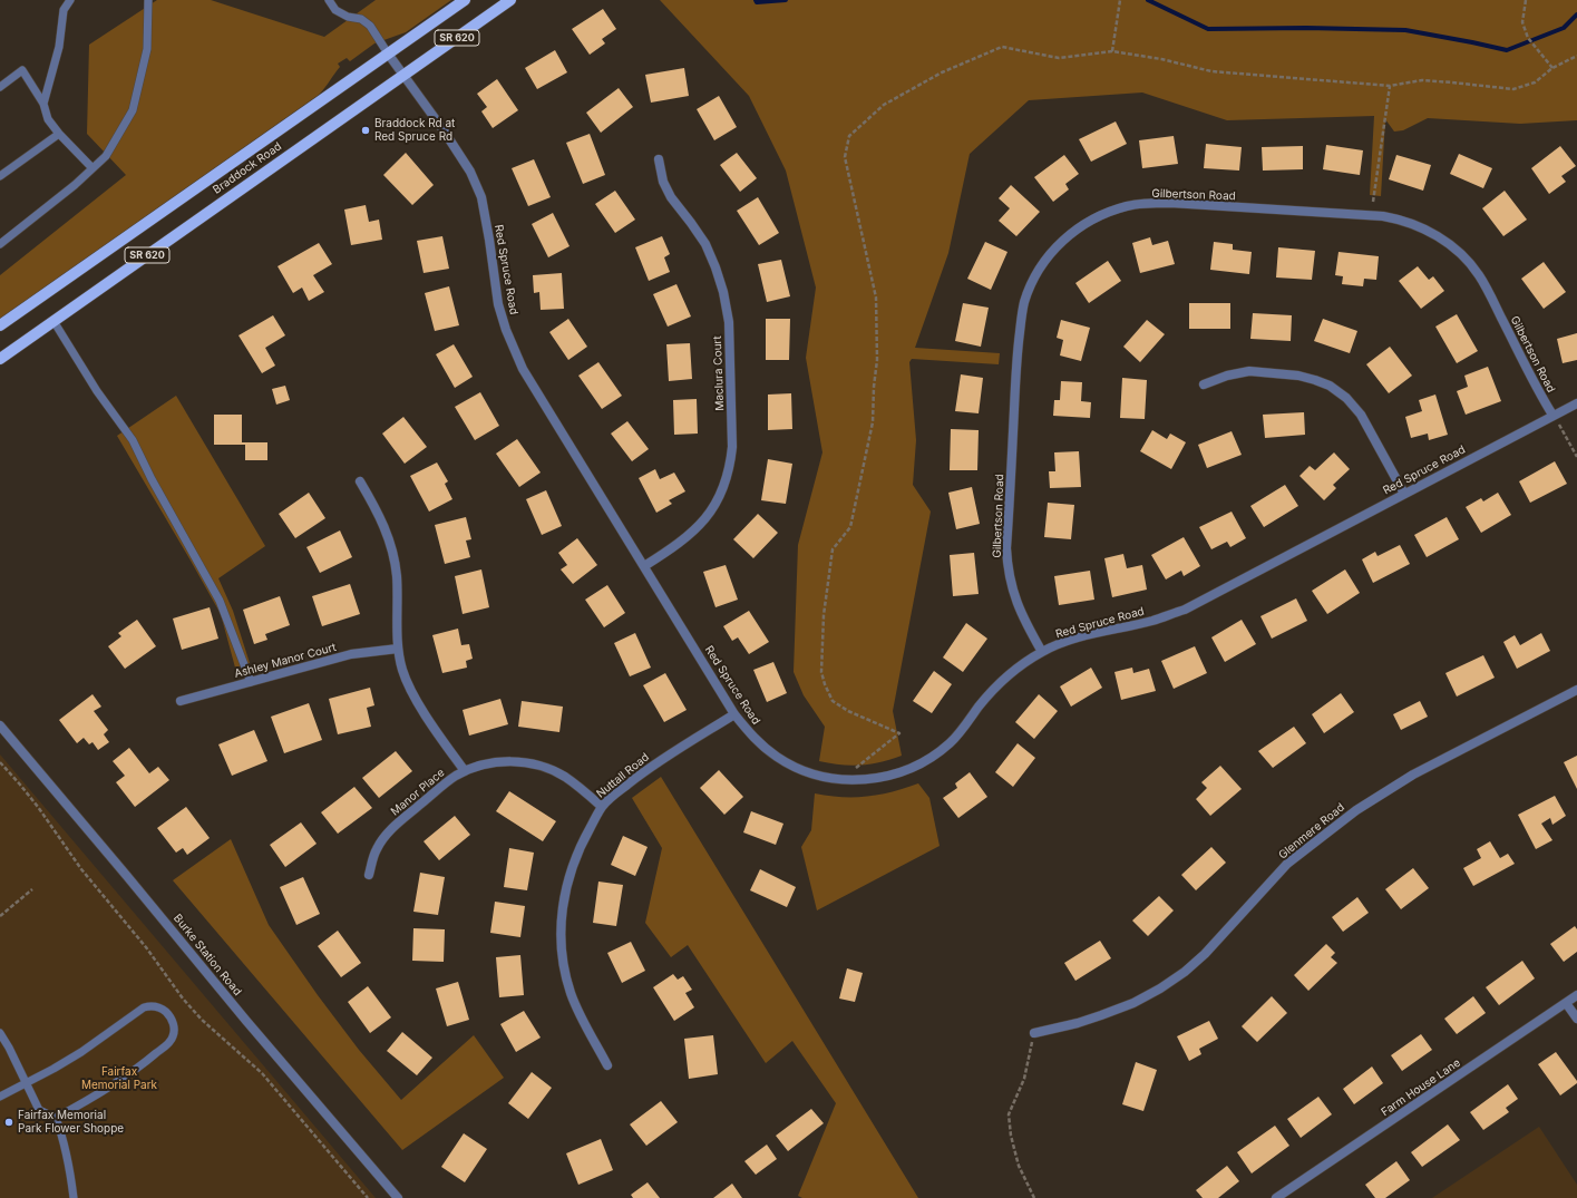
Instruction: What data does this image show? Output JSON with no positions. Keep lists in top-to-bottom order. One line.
{"streets":{"main road":["SR 620","Braddock Road"],"street":["Gilbertson Road","Red Spruce Road","Maclura Court","Ashley Manor Court","Nuttall Road","Manor Place","Glenmere Road","Burke Station Road","Farm House Lane"]},"crossings":[["Braddock Road","Red Spruce Road"],["Gilbertson Road","Red Spruce Road"],["Red Spruce Road","Maclura Court"],["Red Spruce Road","Nuttall Road"],["Nuttall Road","Manor Place"]],"parks":["Fairfax Memorial Park"],"places":["Braddock Rd at Red Spruce Rd","Fairfax Memorial Park Flower Shoppe"]}
